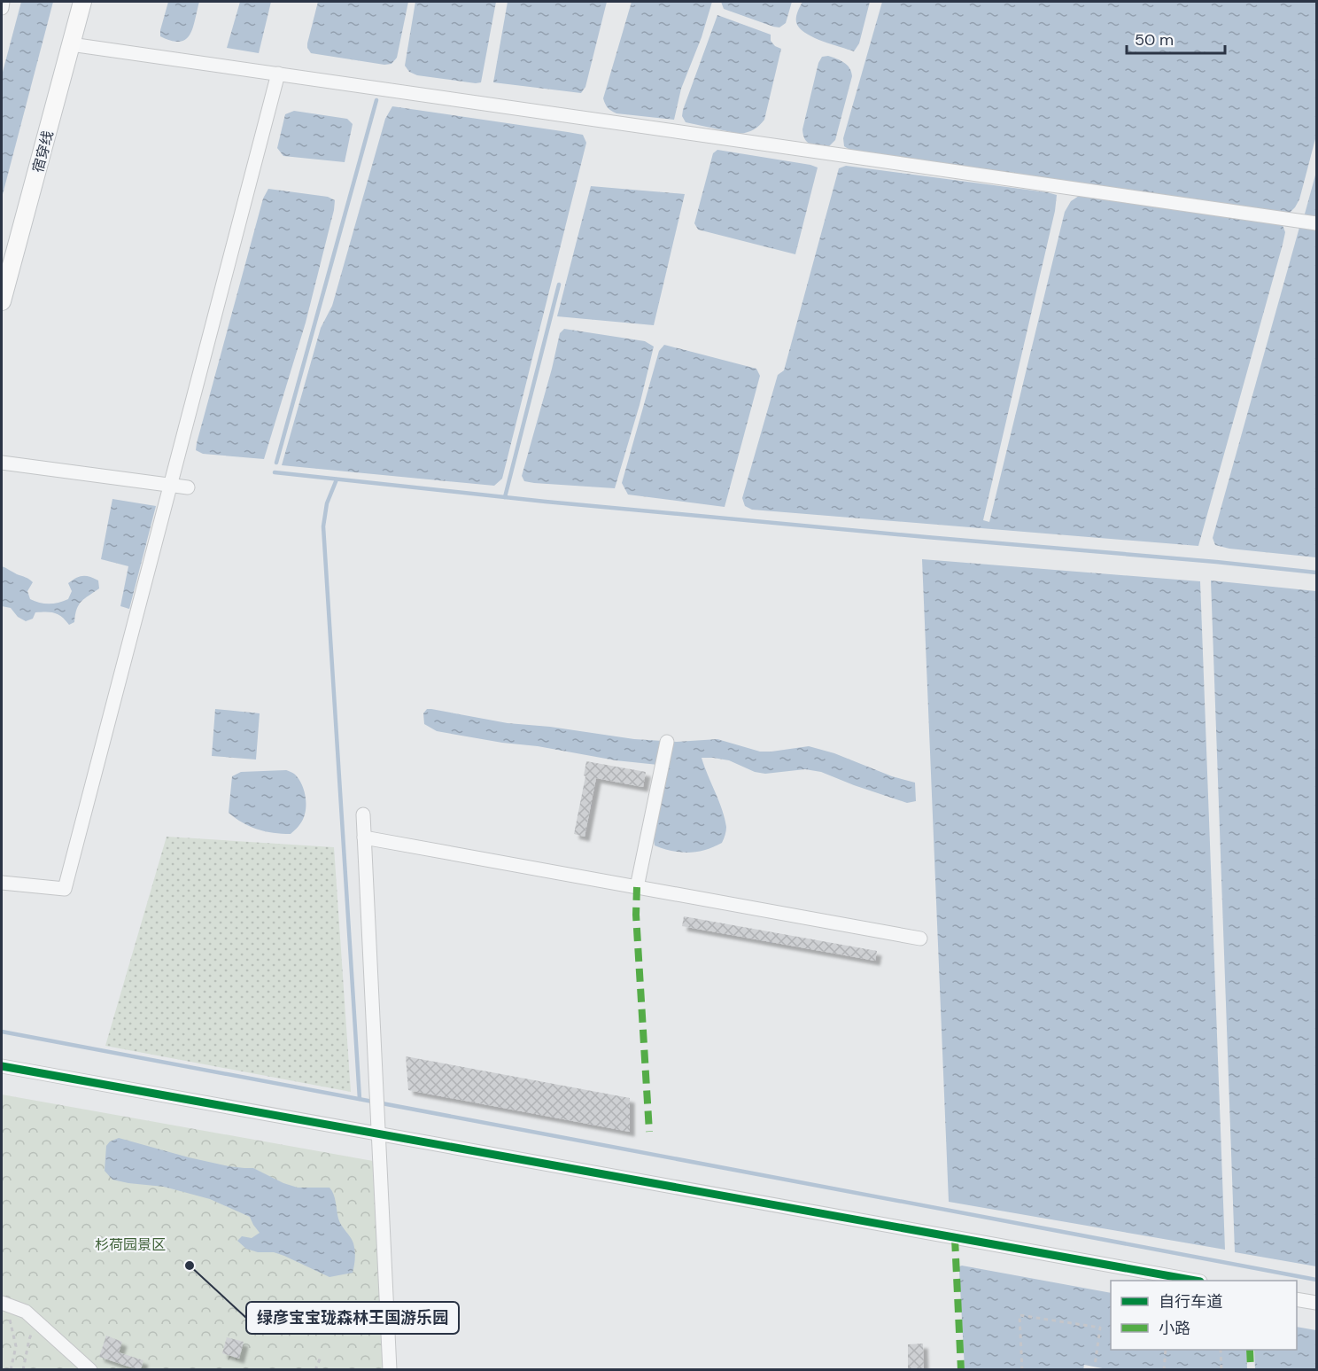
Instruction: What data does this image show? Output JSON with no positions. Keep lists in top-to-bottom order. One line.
{"streets":{"main road":["宿穿线"]},"parks":["杉荷园景区"],"places":["绿彦宝宝珑森林王国游乐园"],"legend":["自行车道","小路"],"scale_bar":"50 m"}
